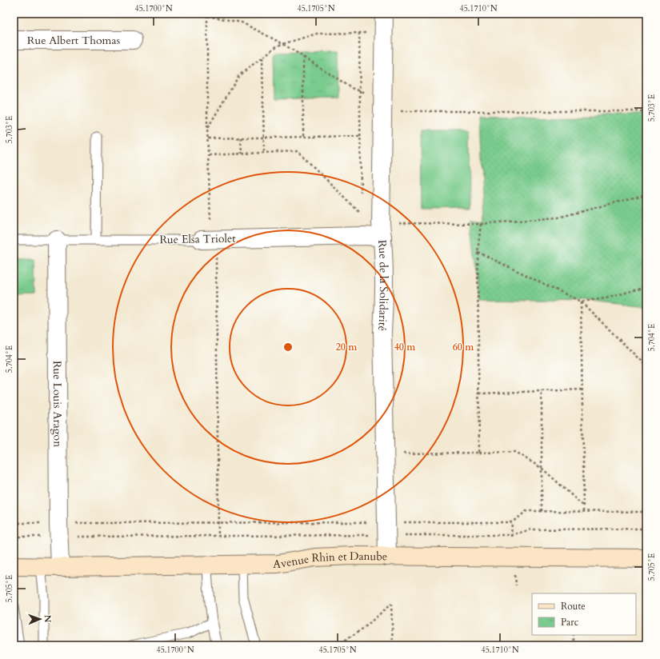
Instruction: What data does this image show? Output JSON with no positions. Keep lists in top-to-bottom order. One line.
{"streets":{"street":["Rue Albert Thomas","Rue Elsa Triolet","Rue de la Solidarité","Rue Louis Aragon","Avenue Rhin et Danube"]},"crossings":[["Rue Elsa Triolet","Rue de la Solidarité"],["Rue Elsa Triolet","Rue Louis Aragon"],["Rue de la Solidarité","Avenue Rhin et Danube"],["Rue Louis Aragon","Avenue Rhin et Danube"]],"legend":["Route","Parc"],"north":"right","coordinates":["45.1700°N","45.1705°N","45.1710°N","5.703°E","5.704°E","5.705°E"],"rings":["20 m","40 m","60 m"]}
